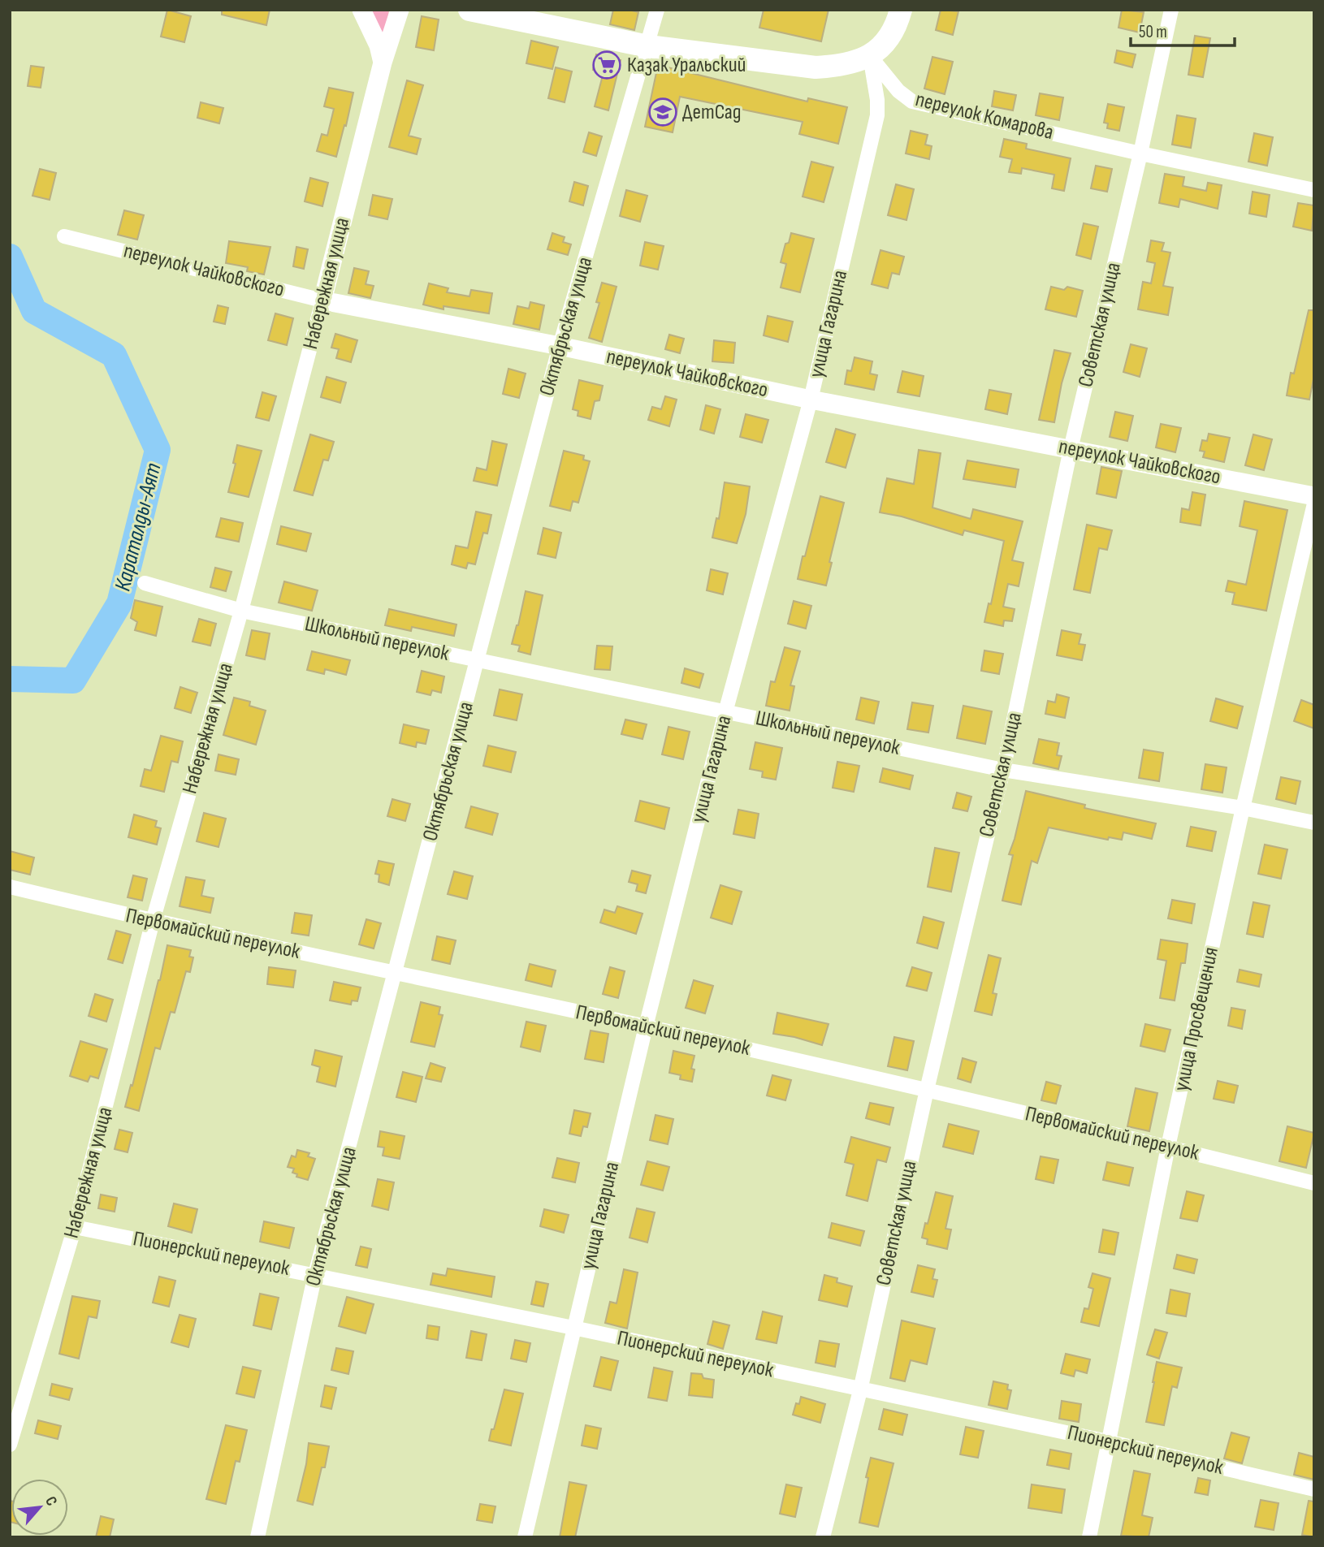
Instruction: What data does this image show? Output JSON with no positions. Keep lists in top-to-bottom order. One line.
{"streets":{"street":["переулок Комарова","переулок Чайковского","Набережная улица","улица Гагарина","Советская улица","Октябрьская улица","Школьный переулок","Первомайский переулок","улица Просвещения","Пионерский переулок"]},"crossings":[["переулок Комарова","улица Гагарина"],["переулок Комарова","Советская улица"],["переулок Чайковского","Набережная улица"],["переулок Чайковского","улица Гагарина"],["переулок Чайковского","Советская улица"],["переулок Чайковского","Октябрьская улица"],["Набережная улица","Школьный переулок"],["Набережная улица","Первомайский переулок"],["Набережная улица","Пионерский переулок"],["улица Гагарина","Школьный переулок"],["улица Гагарина","Первомайский переулок"],["улица Гагарина","Пионерский переулок"],["Советская улица","Школьный переулок"],["Советская улица","Первомайский переулок"],["Советская улица","Пионерский переулок"],["Октябрьская улица","Школьный переулок"],["Октябрьская улица","Первомайский переулок"],["Октябрьская улица","Пионерский переулок"],["Школьный переулок","улица Просвещения"],["Первомайский переулок","улица Просвещения"],["улица Просвещения","Пионерский переулок"]],"water":["Караталды-Аят"],"places":{"supermarket":["Казак Уральский"],"school or university":["ДетСад"]},"scale_bar":"50 m","north":"top right"}
